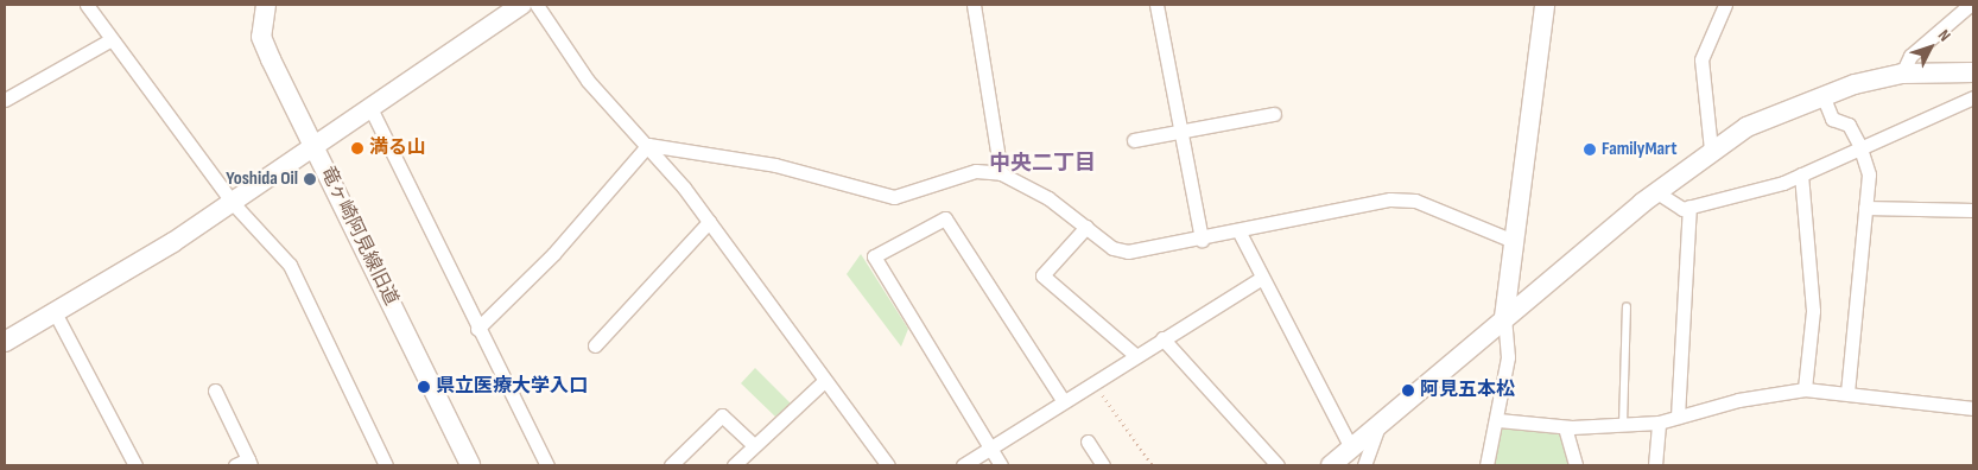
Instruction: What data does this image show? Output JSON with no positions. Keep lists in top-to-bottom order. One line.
{"streets":{"street":["竜ヶ崎阿見線旧道"]},"districts":["中央二丁目"],"places":["満る山","FamilyMart","Yoshida Oil","県立医療大学入口","阿見五本松"],"north":"top right"}
